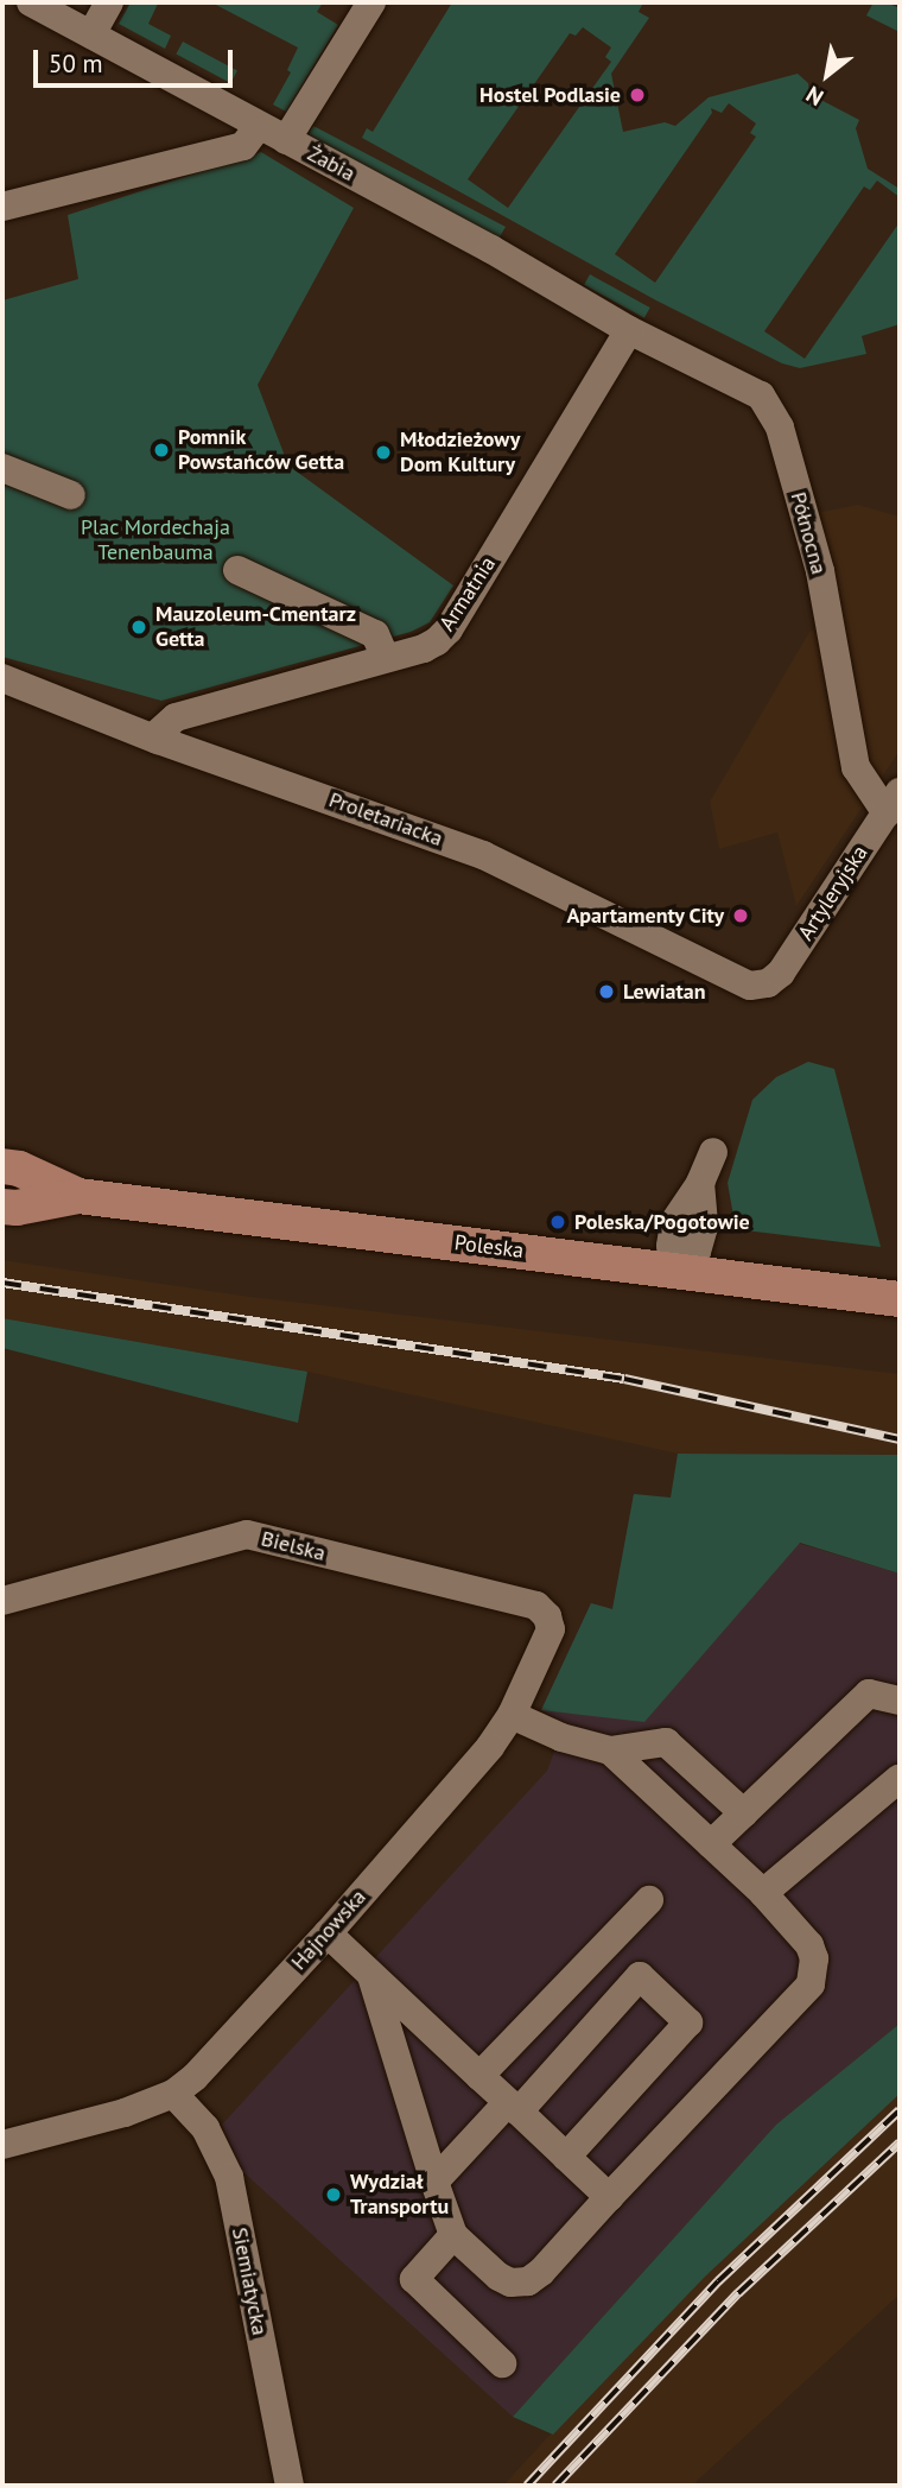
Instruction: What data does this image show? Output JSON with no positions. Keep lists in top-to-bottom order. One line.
{"streets":{"main road":["Poleska"],"street":["Żabia","Północna","Armatnia","Proletariacka","Artyleryjska","Bielska","Hajnowska","Siemiatycka"]},"crossings":[["Żabia","Północna"],["Żabia","Armatnia"],["Północna","Armatnia"],["Północna","Artyleryjska"],["Armatnia","Proletariacka"],["Proletariacka","Artyleryjska"],["Bielska","Hajnowska"],["Hajnowska","Siemiatycka"]],"parks":["Plac Mordechaja Tenenbauma"],"places":["Hostel Podlasie","Pomnik Powstańców Getta","Młodzieżowy Dom Kultury","Mauzoleum-Cmentarz Getta","Apartamenty City","Lewiatan","Poleska/Pogotowie","Wydział Transportu"],"scale_bar":"50 m","north":"bottom left"}
